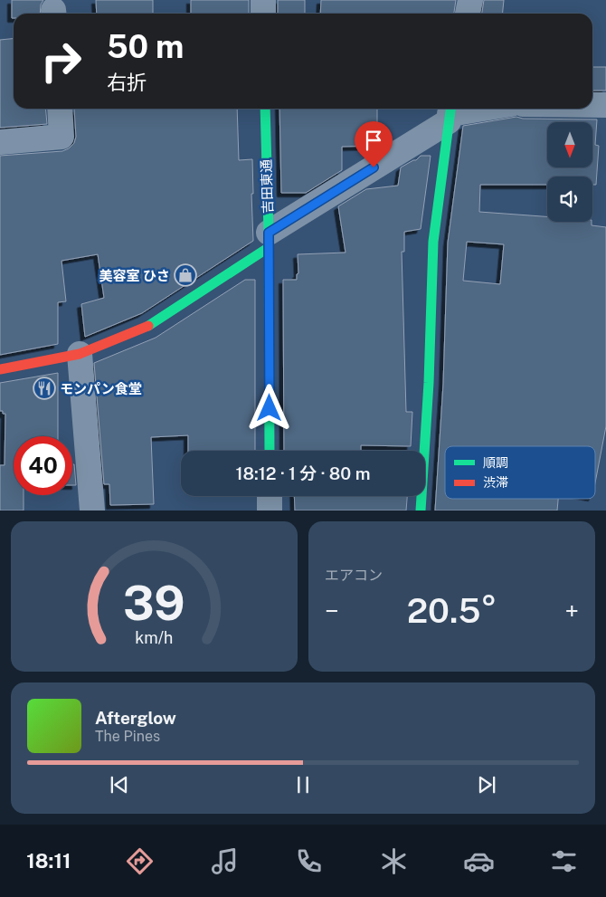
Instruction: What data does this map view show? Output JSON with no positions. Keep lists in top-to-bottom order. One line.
{"streets":{"street":["吉田東通"]},"places":{"shop":["美容室 ひさ"],"restaurant":["モンパン食堂"]},"legend":["順調","渋滞"],"north":"bottom","page":{"turn":["50 m","右折"],"limit":"40","trip":"18:12 · 1 分 · 80 m","tile":"エアコン","heat":["−","20.5°","+"],"song":["Afterglow","The Pines"],"tabs":"18:11","gauge":["39","km/h"]}}
